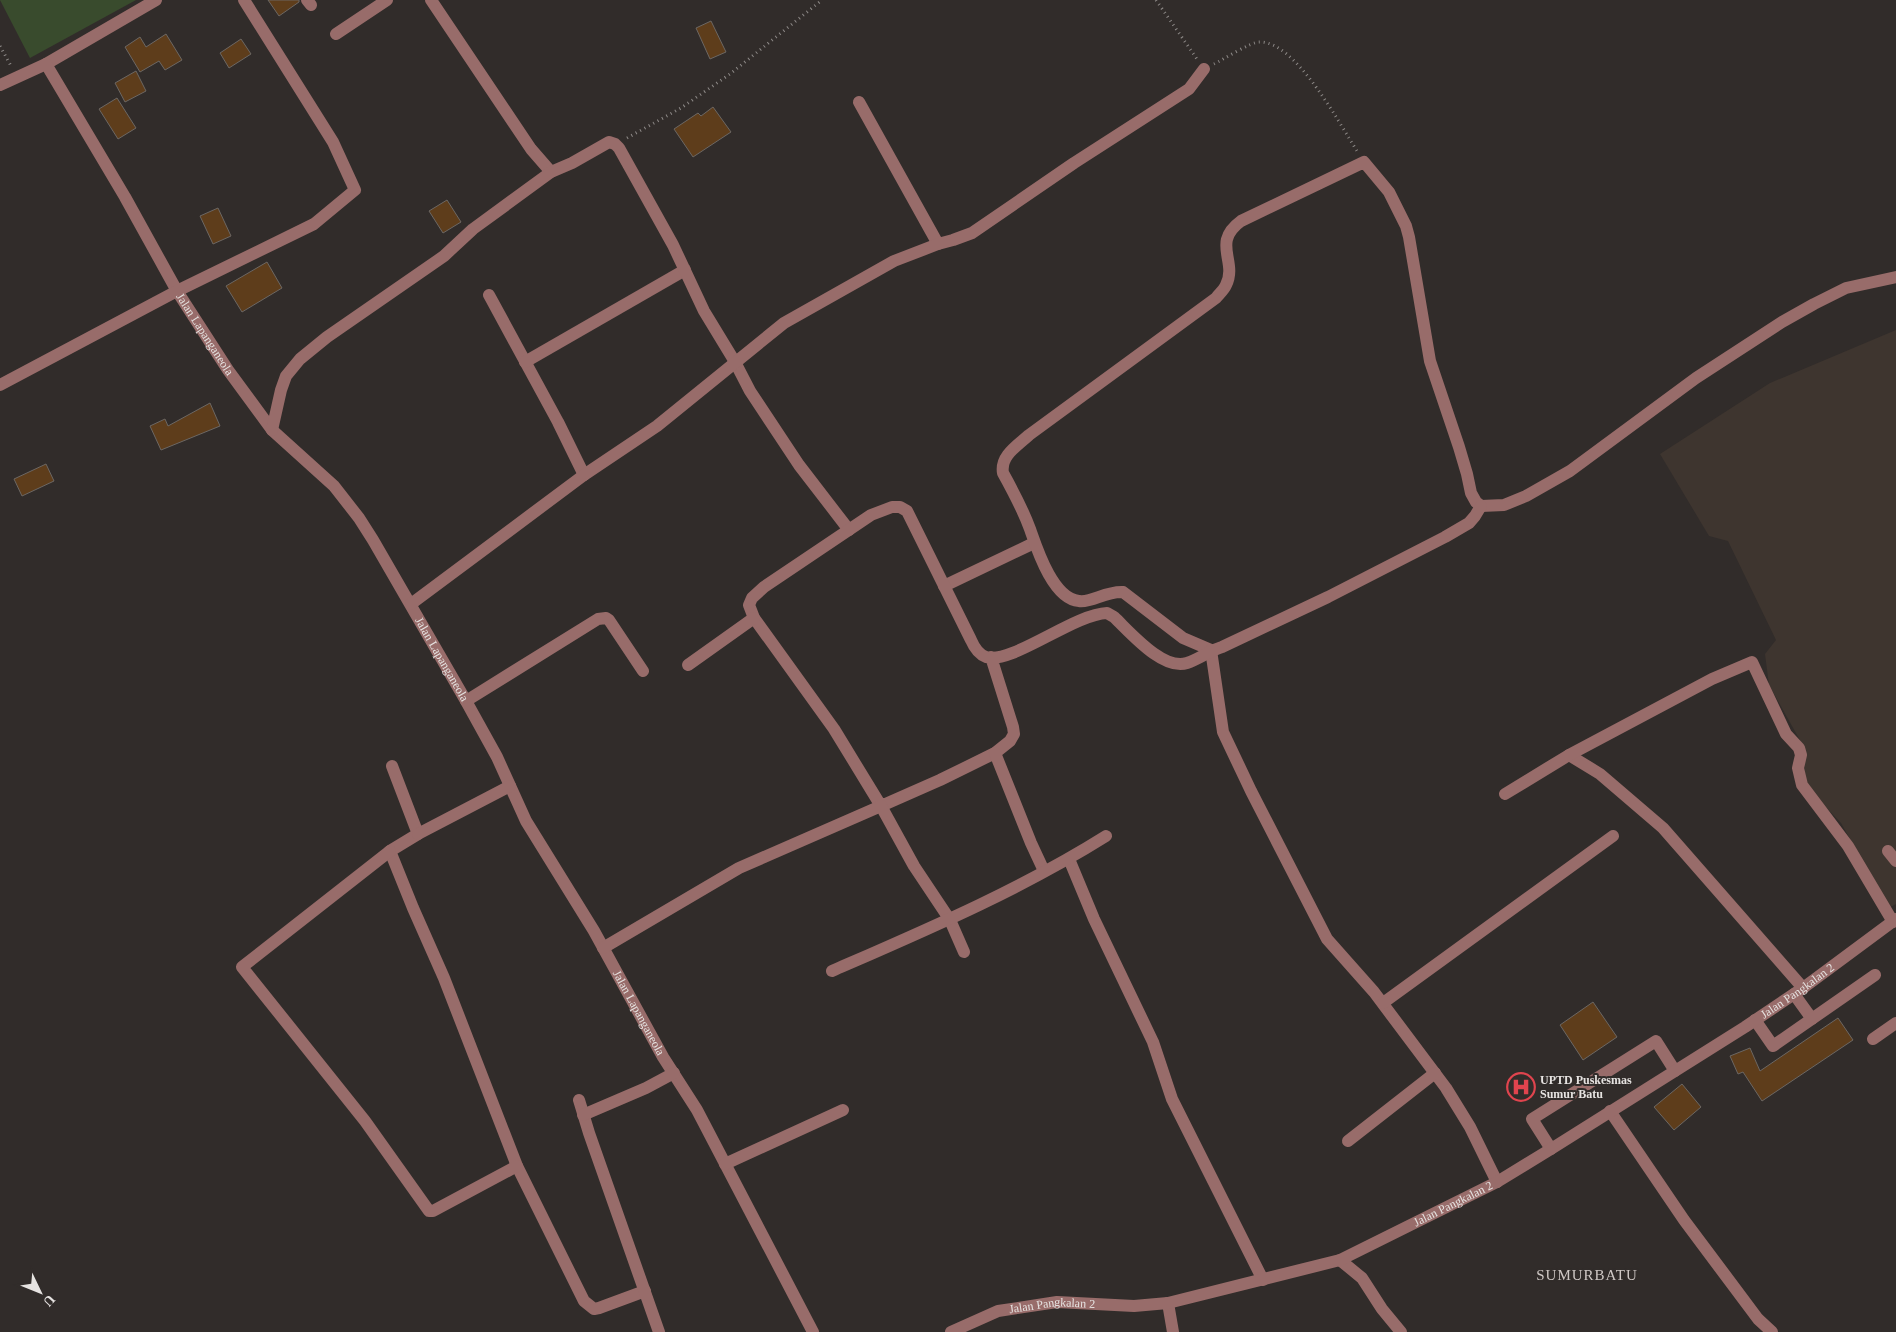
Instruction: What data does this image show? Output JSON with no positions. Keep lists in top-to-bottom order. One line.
{"streets":{"street":["Jalan Lapanganeola","Jalan Pangkalan 2"]},"districts":["SUMURBATU"],"places":{"hospital":["UPTD Puskesmas Sumur Batu"]},"north":"bottom right"}
